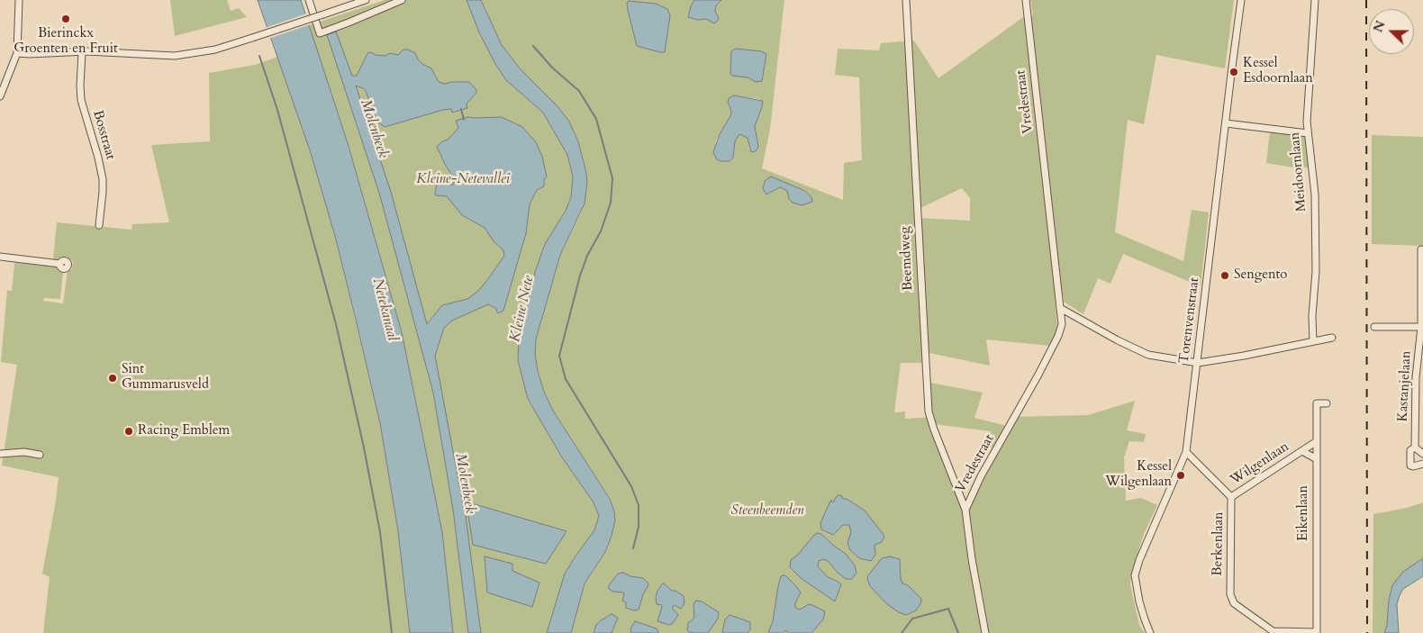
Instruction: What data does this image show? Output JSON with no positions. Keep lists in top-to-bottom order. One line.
{"streets":{"street":["Vredestraat","Bosstraat","Meidoornlaan","Beemdweg","Torenvenstraat","Kastanjelaan","Wilgenlaan","Eikenlaan","Berkenlaan"]},"crossings":[["Vredestraat","Beemdweg"],["Torenvenstraat","Berkenlaan"],["Wilgenlaan","Eikenlaan"],["Wilgenlaan","Berkenlaan"]],"water":["Molenbeek","Kleine Nete","Netekanaal"],"parks":["Kleine-Netevallei","Steenbeemden"],"places":["Bierinckx Groenten en Fruit","Kessel Esdoornlaan","Sengento","Sint Gummarusveld","Racing Emblem","Kessel Wilgenlaan"],"north":"left"}
